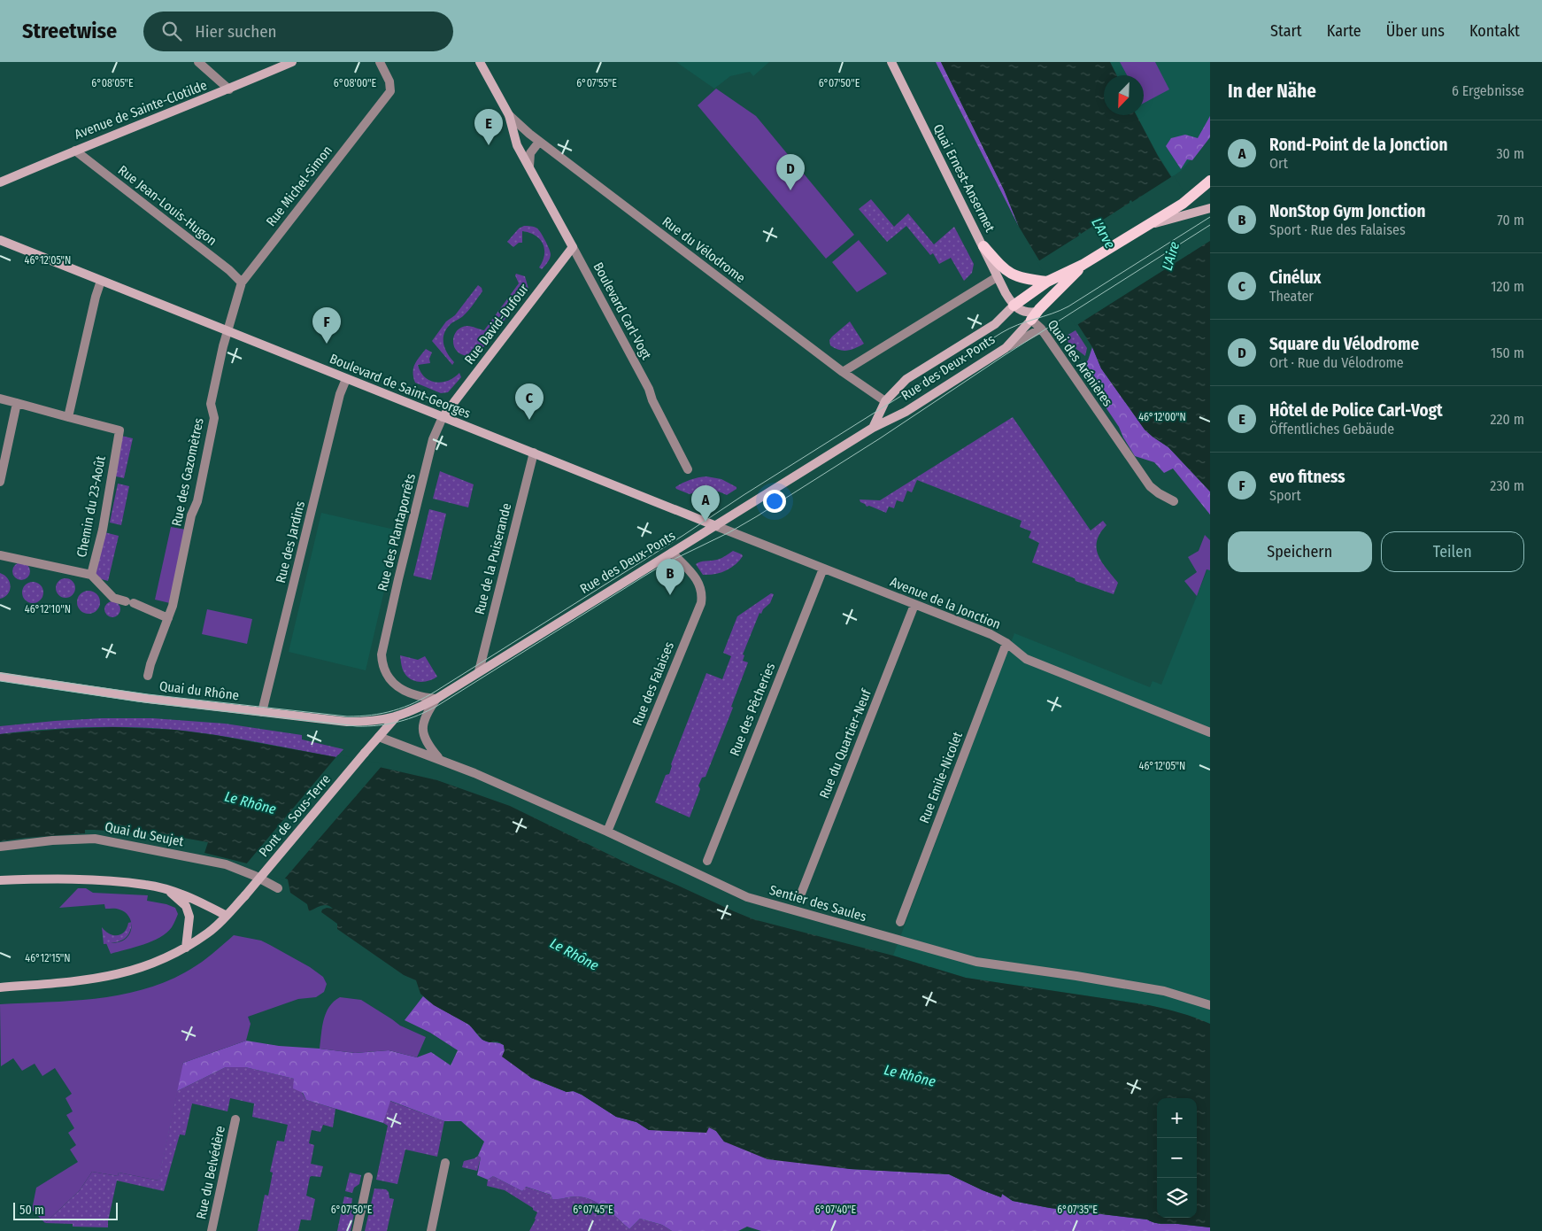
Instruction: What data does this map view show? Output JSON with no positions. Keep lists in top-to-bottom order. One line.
{"streets":{"main road":["Rue des Deux-Ponts"],"street":["Avenue de Sainte-Clotilde","Quai Ernest-Ansermet","Rue Michel-Simon","Rue Jean-Louis-Hugon","Rue du Vélodrome","Boulevard Carl-Vogt","Rue David-Dufour","Quai des Arénières","Boulevard de Saint-Georges","Rue des Gazomètres","Chemin du 23-Août","Rue des Plantaporrêts","Rue des Jardins","Rue de la Puiserande","Avenue de la Jonction","Rue des Falaises","Quai du Rhône","Rue des Pêcheries","Rue du Quartier-Neuf","Rue Emile-Nicolet","Pont de Sous-Terre","Quai du Seujet","Sentier des Saules","Rue du Belvédère"]},"crossings":[["Avenue de Sainte-Clotilde","Rue Jean-Louis-Hugon"],["Quai Ernest-Ansermet","Rue des Deux-Ponts"],["Rue Michel-Simon","Rue Jean-Louis-Hugon"],["Rue Michel-Simon","Boulevard de Saint-Georges"],["Rue Michel-Simon","Rue des Gazomètres"],["Rue du Vélodrome","Boulevard Carl-Vogt"],["Rue du Vélodrome","Rue des Deux-Ponts"],["Boulevard Carl-Vogt","Rue David-Dufour"],["Rue David-Dufour","Boulevard de Saint-Georges"],["Rue David-Dufour","Rue des Plantaporrêts"],["Quai des Arénières","Rue des Deux-Ponts"],["Rue des Deux-Ponts","Boulevard de Saint-Georges"],["Rue des Deux-Ponts","Rue des Plantaporrêts"],["Rue des Deux-Ponts","Rue de la Puiserande"],["Rue des Deux-Ponts","Avenue de la Jonction"],["Rue des Deux-Ponts","Rue des Falaises"],["Rue des Deux-Ponts","Quai du Rhône"],["Rue des Deux-Ponts","Pont de Sous-Terre"],["Rue des Deux-Ponts","Sentier des Saules"],["Boulevard de Saint-Georges","Rue des Gazomètres"],["Boulevard de Saint-Georges","Rue des Plantaporrêts"],["Boulevard de Saint-Georges","Rue des Jardins"],["Boulevard de Saint-Georges","Rue de la Puiserande"],["Boulevard de Saint-Georges","Avenue de la Jonction"],["Rue des Plantaporrêts","Sentier des Saules"],["Rue des Jardins","Quai du Rhône"],["Avenue de la Jonction","Rue des Pêcheries"],["Avenue de la Jonction","Rue du Quartier-Neuf"],["Avenue de la Jonction","Rue Emile-Nicolet"],["Rue des Falaises","Sentier des Saules"],["Quai du Rhône","Pont de Sous-Terre"],["Pont de Sous-Terre","Sentier des Saules"]],"water":["L'Arve","L'Aire","Le Rhône"],"scale_bar":"50 m","north":"bottom left","page":{"header":"Streetwise","search":"Hier suchen","nav":["Start","Karte","Über uns","Kontakt"],"heading":["In der Nähe","6 Ergebnisse"],"pins":["E","D","F","C","A","B"],"list":[{"mark":"A","name":"Rond-Point de la Jonction","note":"Ort","value":"30 m"},{"mark":"B","name":"NonStop Gym Jonction","note":"Sport · Rue des Falaises","value":"70 m"},{"mark":"C","name":"Cinélux","note":"Theater","value":"120 m"},{"mark":"D","name":"Square du Vélodrome","note":"Ort · Rue du Vélodrome","value":"150 m"},{"mark":"E","name":"Hôtel de Police Carl-Vogt","note":"Öffentliches Gebäude","value":"220 m"},{"mark":"F","name":"evo fitness","note":"Sport","value":"230 m"}],"buttons":["Speichern","Teilen"],"map_buttons":["+","−"],"scale":"50 m"},"coordinates":["6°08'05\"E","6°08'00\"E","6°07'55\"E","6°07'50\"E","46°12'05\"N","46°12'00\"N","46°12'10\"N","46°12'15\"N","6°07'45\"E","6°07'40\"E","6°07'35\"E"]}
